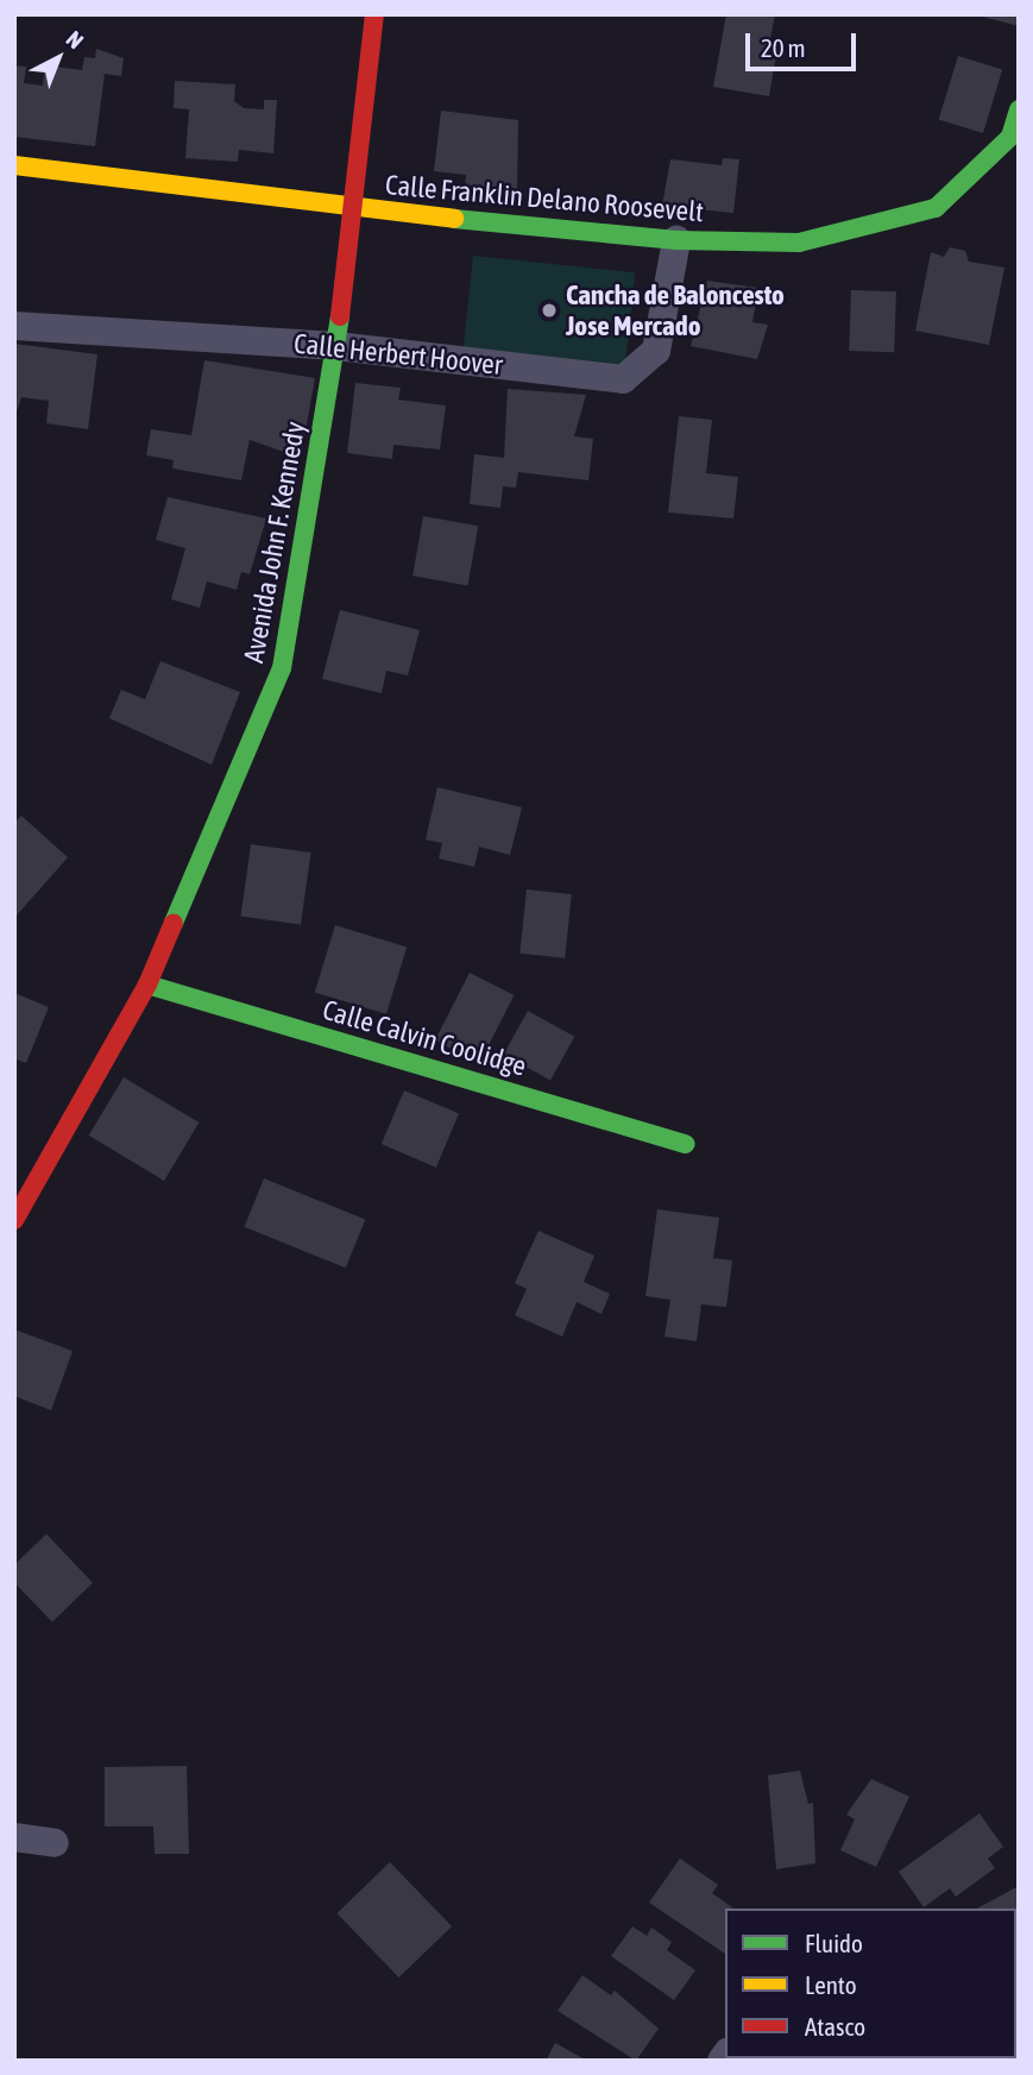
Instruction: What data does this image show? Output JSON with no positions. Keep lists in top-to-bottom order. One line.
{"streets":{"street":["Calle Franklin Delano Roosevelt","Calle Herbert Hoover","Avenida John F. Kennedy","Calle Calvin Coolidge"]},"crossings":[["Calle Franklin Delano Roosevelt","Calle Herbert Hoover"],["Calle Franklin Delano Roosevelt","Avenida John F. Kennedy"],["Calle Herbert Hoover","Avenida John F. Kennedy"],["Avenida John F. Kennedy","Calle Calvin Coolidge"]],"places":["Cancha de Baloncesto Jose Mercado"],"legend":["Fluido","Lento","Atasco"],"scale_bar":"20 m","north":"top right"}
